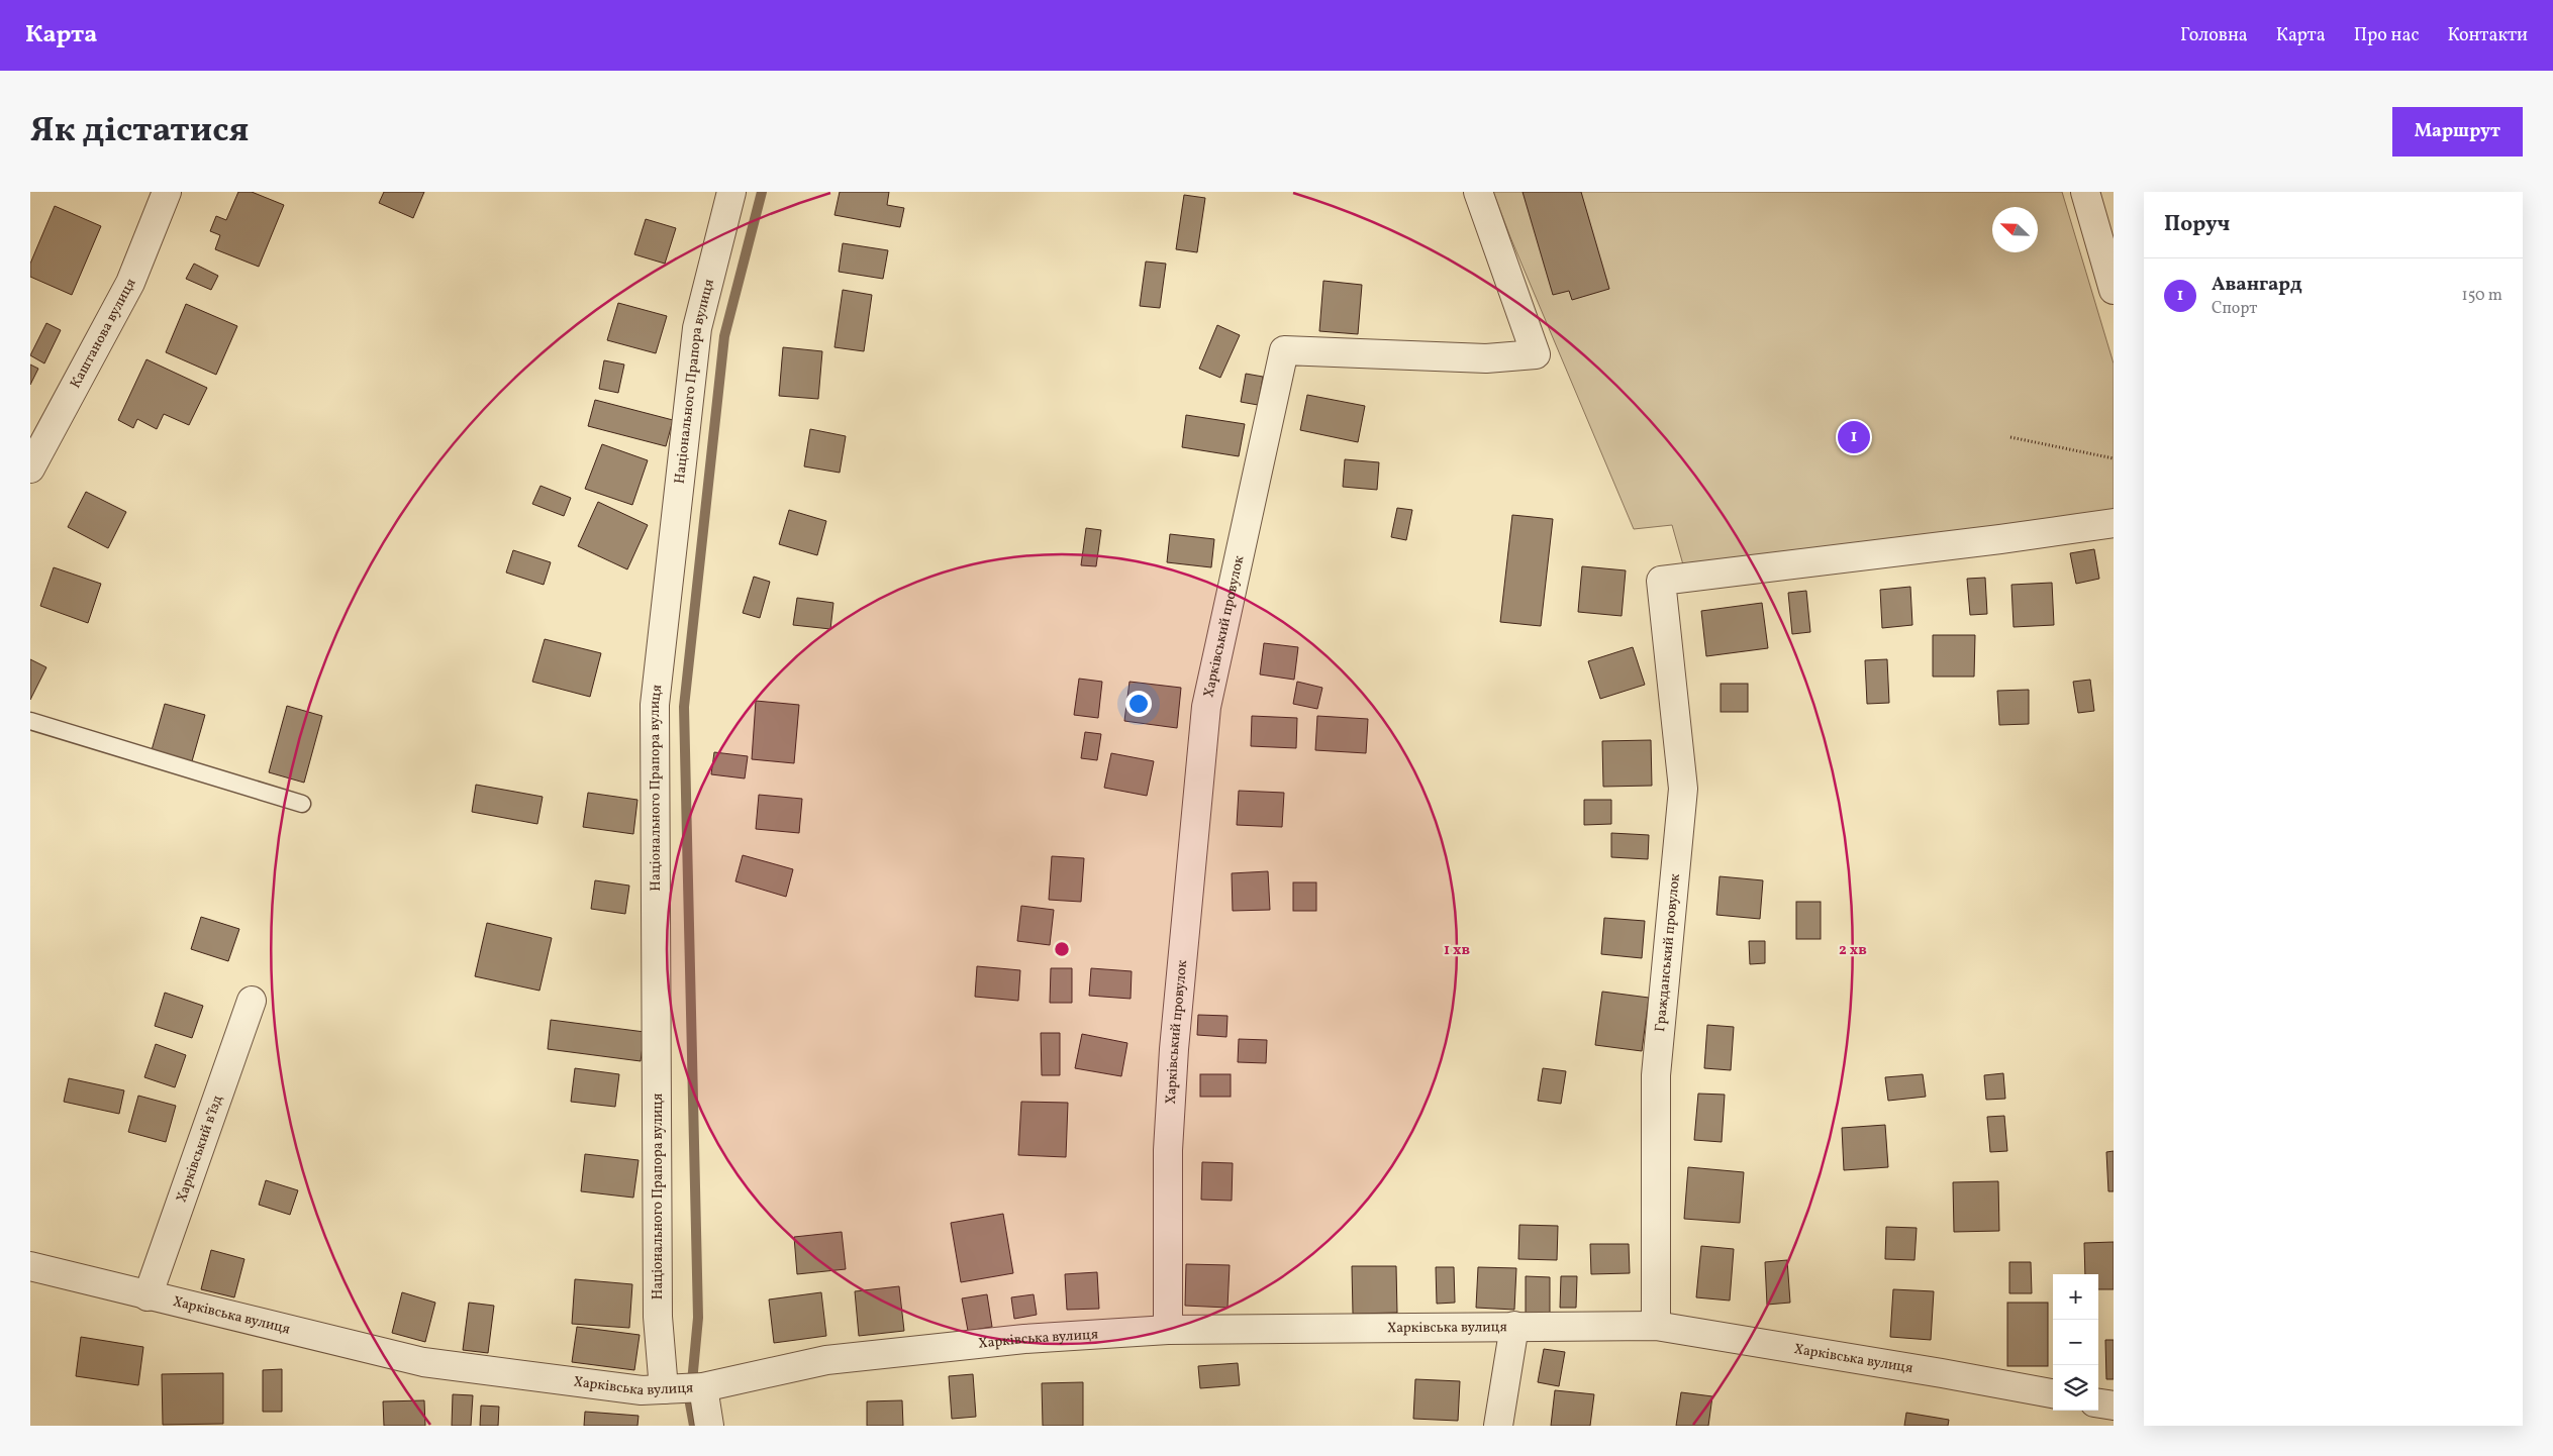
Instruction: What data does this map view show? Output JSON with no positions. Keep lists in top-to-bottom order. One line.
{"streets":{"street":["Каштанова вулиця","Національного Прапора вулиця","Харківський провулок","Гражданський провулок","Харківський в’їзд","Харківська вулиця"]},"crossings":[["Національного Прапора вулиця","Харківська вулиця"],["Харківський провулок","Харківська вулиця"],["Гражданський провулок","Харківська вулиця"],["Харківський в’їзд","Харківська вулиця"]],"north":"top left","page":{"header":"Карта","nav":["Головна","Карта","Про нас","Контакти"],"title":"Як дістатися","buttons":"Маршрут","heading":"Поруч","list":[{"mark":"1","name":"Авангард","note":"Спорт","value":"150 m"}],"pins":"1","map_buttons":["+","−"]},"rings":["1 хв","2 хв"]}
